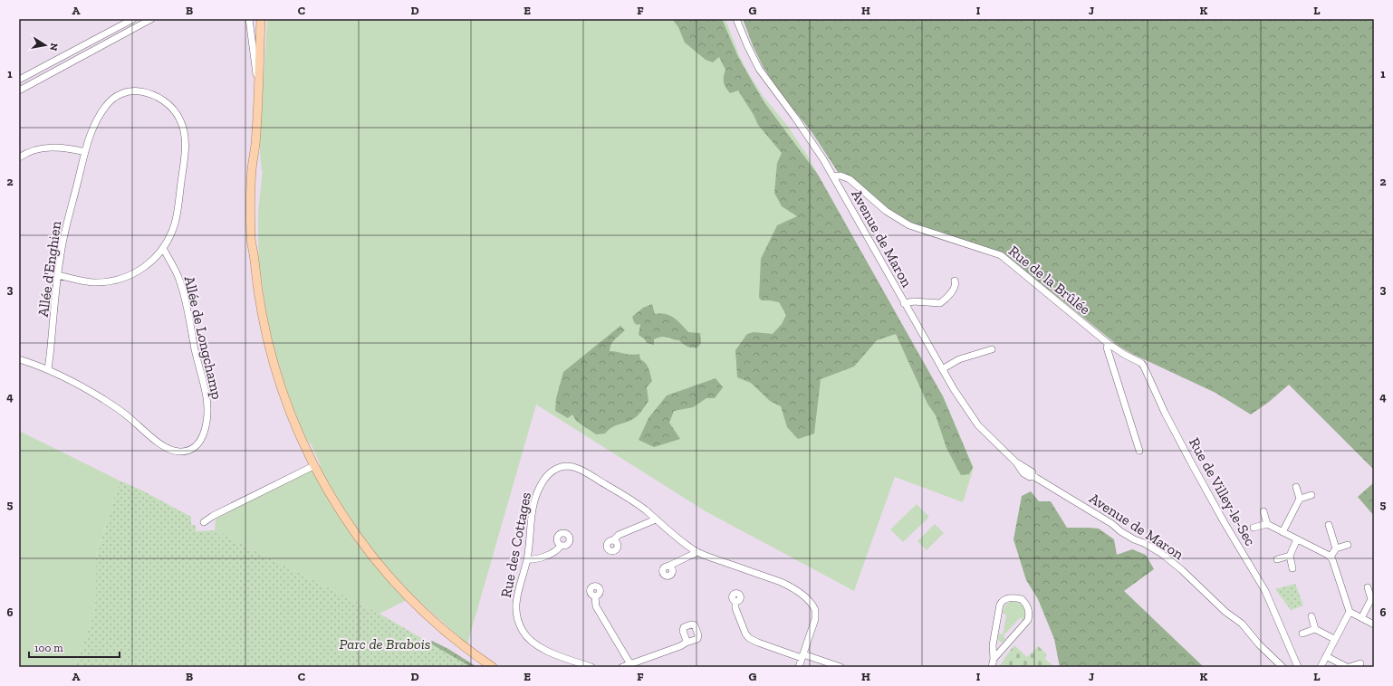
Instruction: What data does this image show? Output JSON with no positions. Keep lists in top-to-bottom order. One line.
{"streets":{"street":["Avenue de Maron","Allée d'Enghien","Rue de la Brûlée","Allée de Longchamp","Rue de Villey-le-Sec","Rue des Cottages"]},"crossings":[["Avenue de Maron","Rue de la Brûlée"],["Allée d'Enghien","Allée de Longchamp"],["Rue de la Brûlée","Rue de Villey-le-Sec"]],"parks":["Parc de Brabois"],"scale_bar":"100 m","north":"right","grid":{"columns":["A","B","C","D","E","F","G","H","I","J","K","L"],"rows":["1","2","3","4","5","6"]}}
